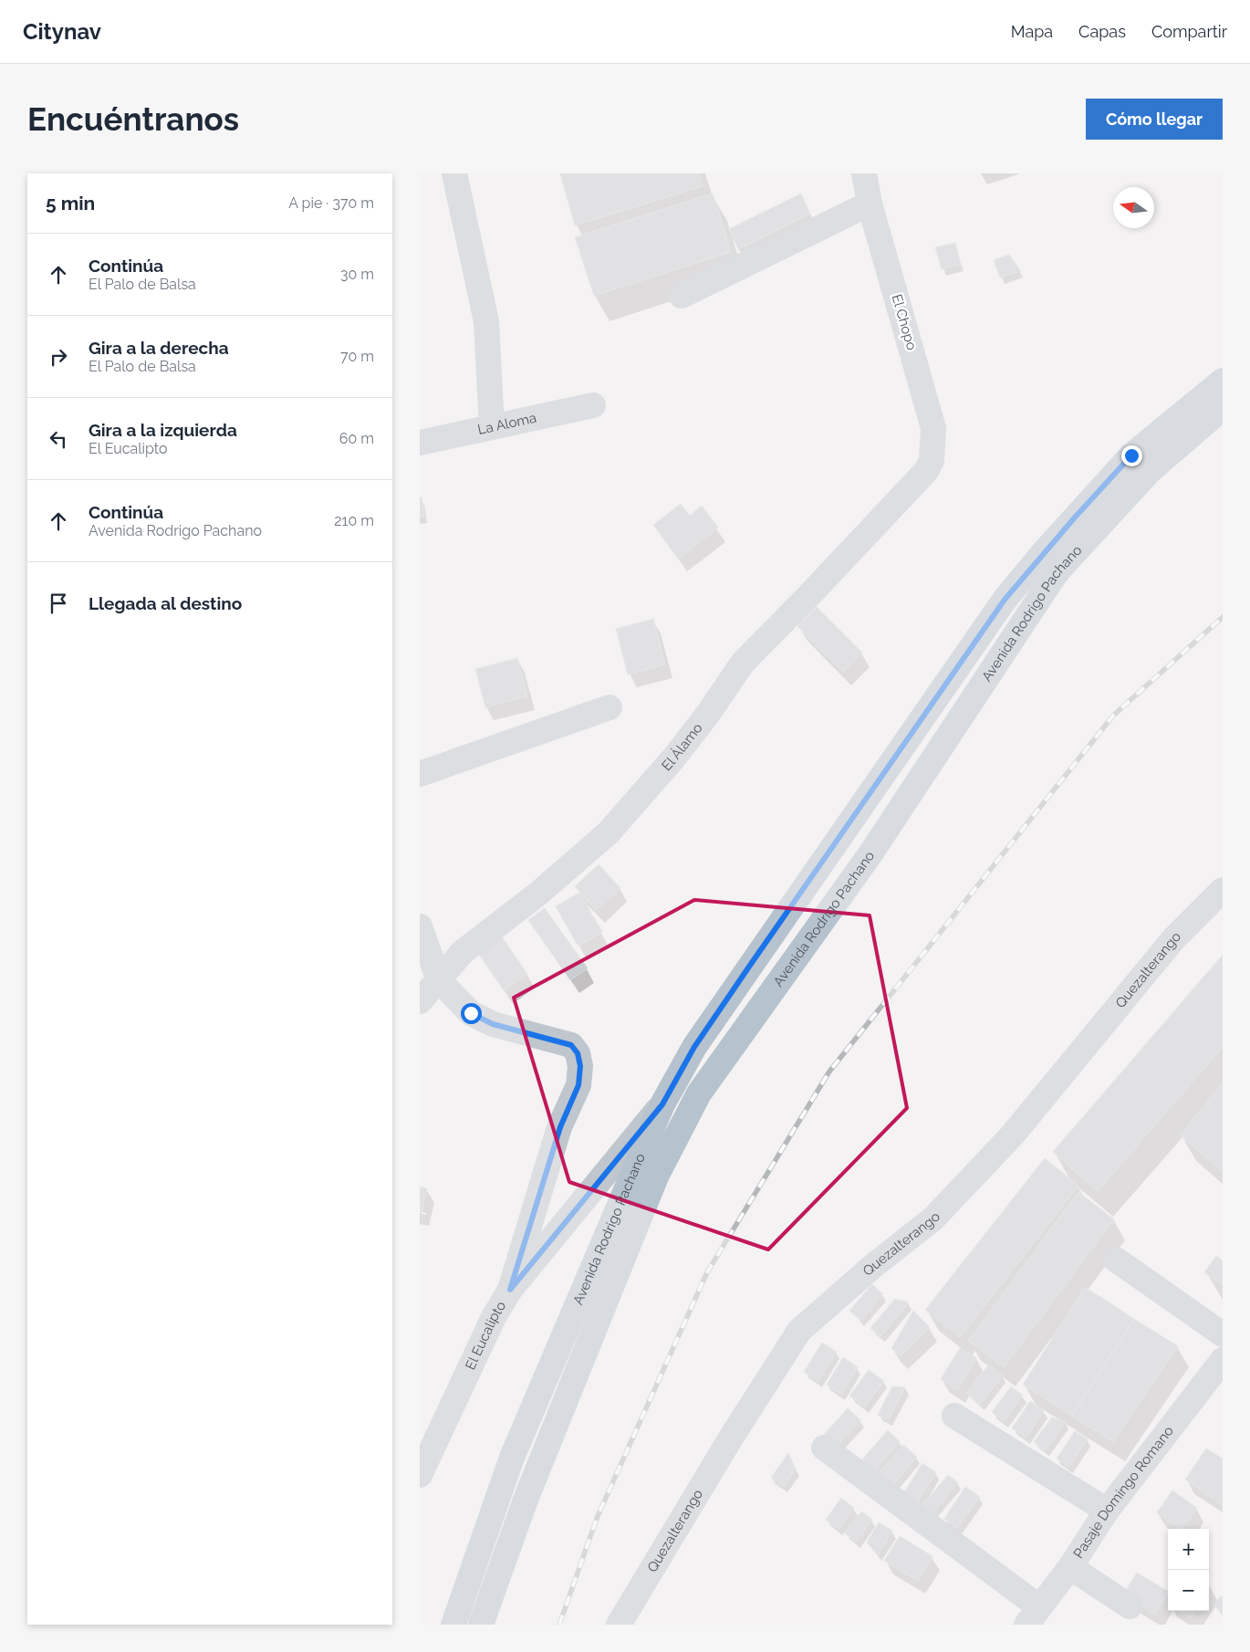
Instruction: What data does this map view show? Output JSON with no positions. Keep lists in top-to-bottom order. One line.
{"streets":{"main road":["Avenida Rodrigo Pachano"],"street":["El Chopo","La Aloma","El Álamo","Quezalterango","El Eucalipto","Pasaje Domingo Romano"]},"crossings":[["El Chopo","El Álamo"],["Avenida Rodrigo Pachano","El Eucalipto"]],"north":"left","page":{"header":"Citynav","nav":["Mapa","Capas","Compartir"],"buttons":"Cómo llegar","title":"Encuéntranos","heading":["5 min","A pie · 370 m"],"list":[["Continúa","El Palo de Balsa","30 m"],["Gira a la derecha","El Palo de Balsa","70 m"],["Gira a la izquierda","El Eucalipto","60 m"],["Continúa","Avenida Rodrigo Pachano","210 m"],"Llegada al destino"],"map_buttons":["+","−"]}}
